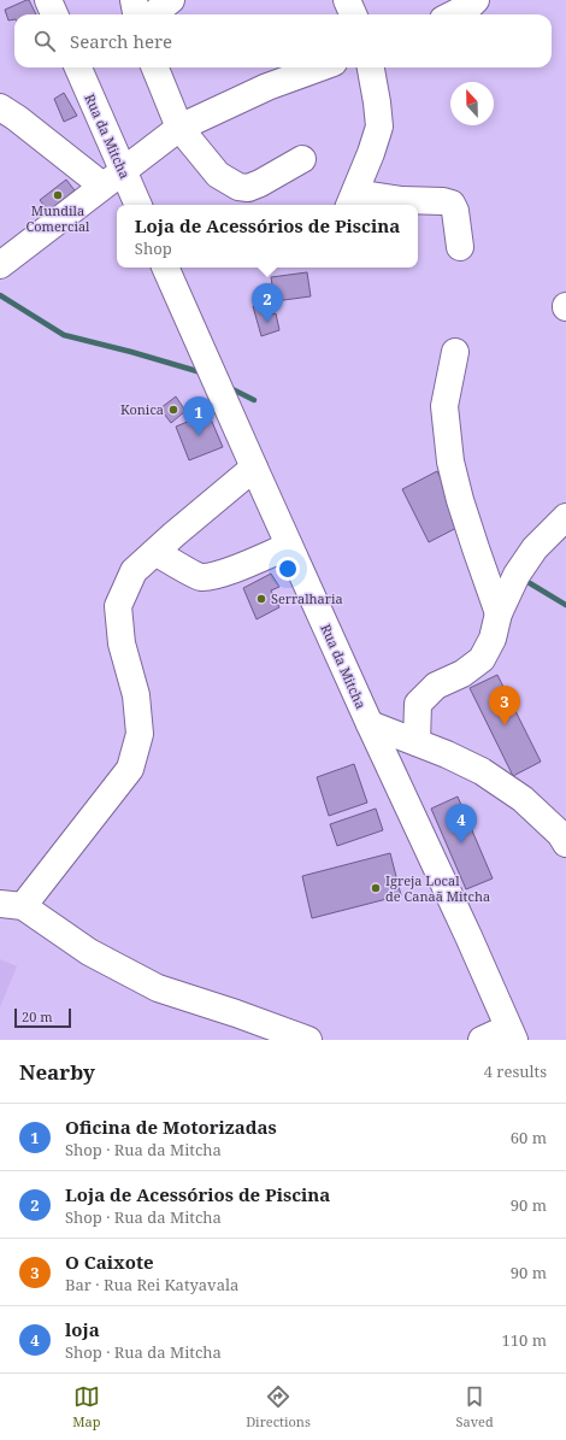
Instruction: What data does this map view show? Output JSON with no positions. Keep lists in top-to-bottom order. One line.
{"streets":{"street":["Rua da Mitcha"]},"places":["Mundila Comercial","Konica","Serralharia","Igreja Local de Canaã Mitcha"],"scale_bar":"20 m","north":"top","page":{"search":"Search here","popup":["Loja de Acessórios de Piscina","Shop"],"pins":["2","1","3","4"],"scale":"20 m","heading":["Nearby","4 results"],"list":[{"mark":"1","name":"Oficina de Motorizadas","note":"Shop · Rua da Mitcha","value":"60 m"},{"mark":"2","name":"Loja de Acessórios de Piscina","note":"Shop · Rua da Mitcha","value":"90 m"},{"mark":"3","name":"O Caixote","note":"Bar · Rua Rei Katyavala","value":"90 m"},{"mark":"4","name":"loja","note":"Shop · Rua da Mitcha","value":"110 m"}],"nav":["Map","Directions","Saved"]}}
